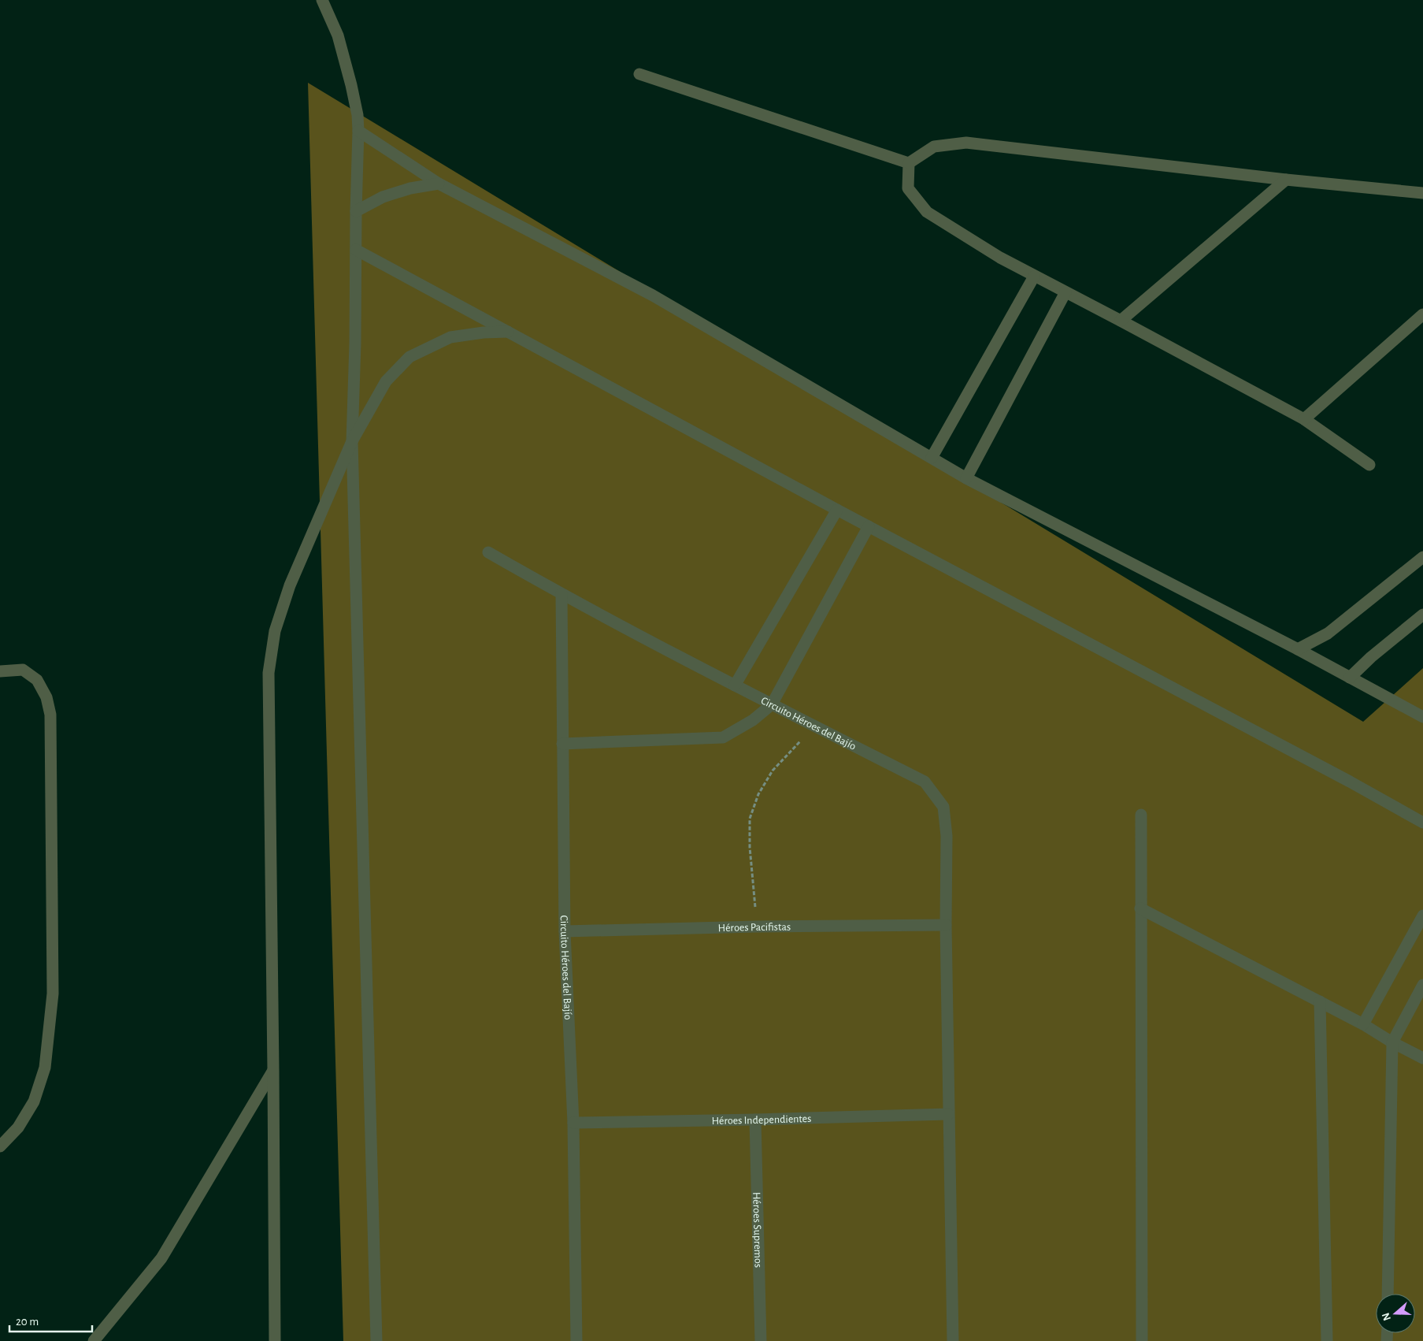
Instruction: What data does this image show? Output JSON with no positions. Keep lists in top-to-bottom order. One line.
{"streets":{"street":["Circuito Héroes del Bajío","Héroes Pacifistas","Héroes Independientes","Héroes Supremos"]},"crossings":[["Circuito Héroes del Bajío","Héroes Pacifistas"],["Circuito Héroes del Bajío","Héroes Independientes"],["Héroes Independientes","Héroes Supremos"]],"scale_bar":"20 m","north":"left"}
